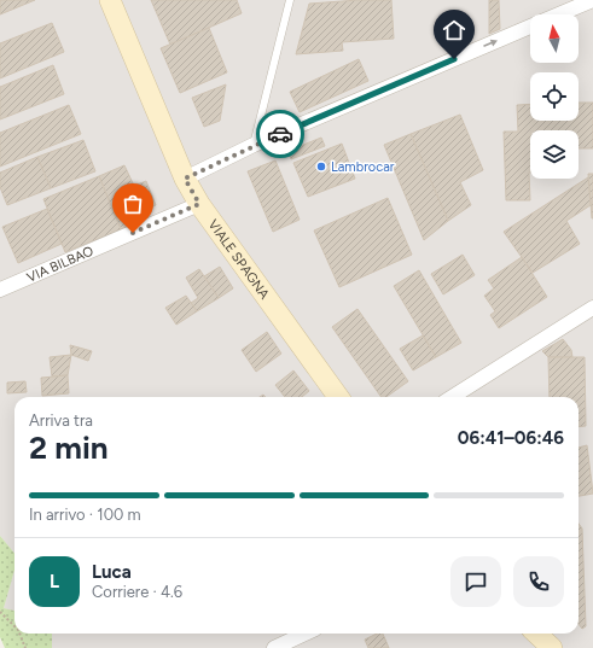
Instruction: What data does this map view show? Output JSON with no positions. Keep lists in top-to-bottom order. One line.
{"streets":{"street":["VIALE SPAGNA","VIA BILBAO"]},"crossings":[["VIALE SPAGNA","VIA BILBAO"]],"places":["Lambrocar"],"north":"top","page":{"heading":["2 min","Arriva tra","06:41–06:46"],"panel":["Luca","Corriere · 4.6"],"bar":"In arrivo · 100 m","round":"L"}}
